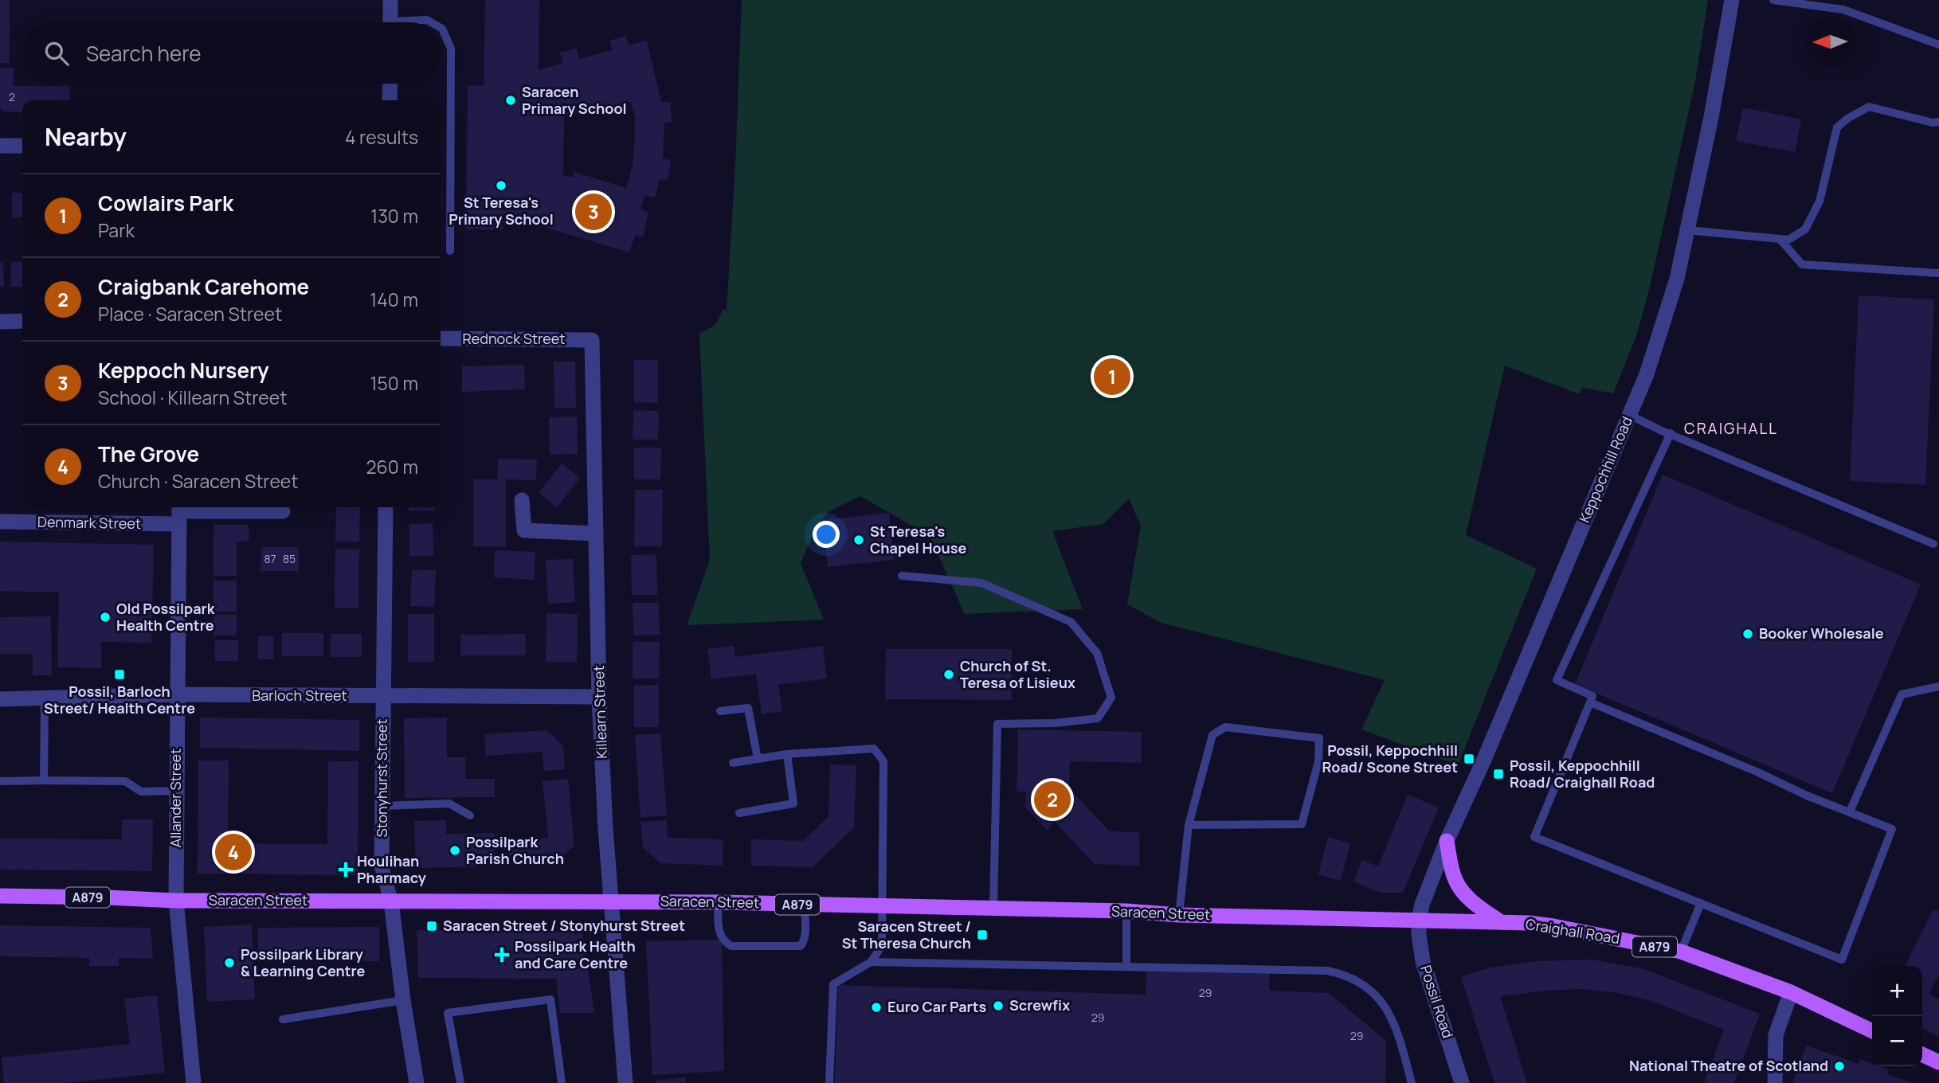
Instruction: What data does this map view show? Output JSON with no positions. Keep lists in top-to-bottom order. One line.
{"streets":{"main road":["A879","Saracen Street","Craighall Road"],"street":["Rednock Street","Keppochhill Road","Denmark Street","Barloch Street","Killearn Street","Stonyhurst Street","Allander Street","Possil Road"]},"crossings":[["Rednock Street","Killearn Street"],["Keppochhill Road","Saracen Street"],["Keppochhill Road","Craighall Road"],["Keppochhill Road","Possil Road"],["Denmark Street","Allander Street"],["Barloch Street","Killearn Street"],["Barloch Street","Stonyhurst Street"],["Barloch Street","Allander Street"],["Killearn Street","Saracen Street"],["Stonyhurst Street","Saracen Street"],["Allander Street","Saracen Street"],["Saracen Street","Craighall Road"],["Saracen Street","Possil Road"],["Craighall Road","Possil Road"]],"districts":["CRAIGHALL"],"places":{"other":["Saracen Primary School","St Teresa's Primary School","St Teresa's Chapel House","Old Possilpark Health Centre","Booker Wholesale","Church of St. Teresa of Lisieux","Possilpark Parish Church","Possilpark Library & Learning Centre","Screwfix","Euro Car Parts","National Theatre of Scotland"],"transit":["Possil, Barloch Street/ Health Centre","Possil, Keppochhill Road/ Scone Street","Possil, Keppochhill Road/ Craighall Road","Saracen Street / Stonyhurst Street","Saracen Street / St Theresa Church"],"health":["Houlihan Pharmacy","Possilpark Health and Care Centre"]},"house_numbers":["2","87","85","29","29","29"],"north":"left","page":{"search":"Search here","heading":["Nearby","4 results"],"list":[{"mark":"1","name":"Cowlairs Park","note":"Park","value":"130 m"},{"mark":"2","name":"Craigbank Carehome","note":"Place · Saracen Street","value":"140 m"},{"mark":"3","name":"Keppoch Nursery","note":"School · Killearn Street","value":"150 m"},{"mark":"4","name":"The Grove","note":"Church · Saracen Street","value":"260 m"}],"pins":["3","1","2","4"],"map_buttons":["+","−"]}}
